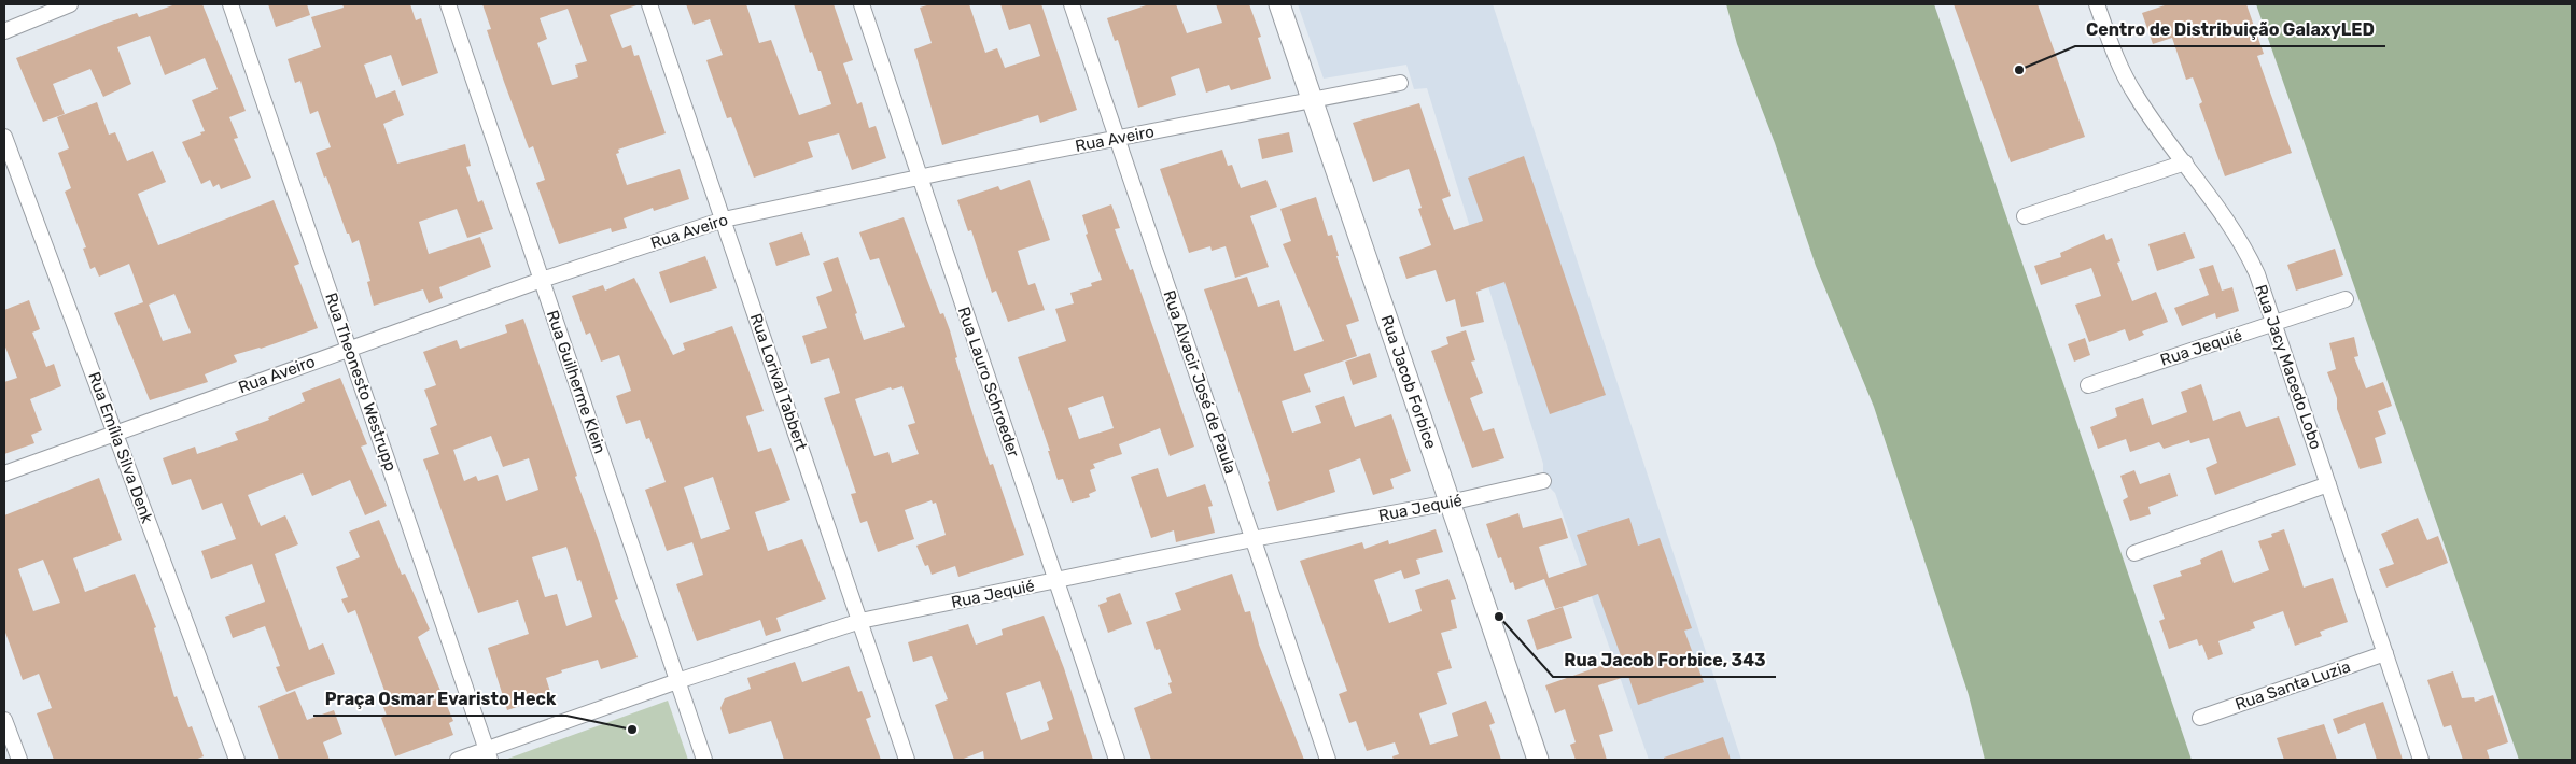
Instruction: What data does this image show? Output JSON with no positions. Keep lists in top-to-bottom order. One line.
{"streets":{"street":["Rua Aveiro","Rua Jequié","Rua Jacy Macedo Lobo","Rua Theonesto Westrupp","Rua Guilherme Klein","Rua Lorival Tabbert","Rua Lauro Schroeder","Rua Alvacir José de Paula","Rua Jacob Forbice","Rua Emília Silva Denk","Rua Santa Luzia"]},"crossings":[["Rua Aveiro","Rua Theonesto Westrupp"],["Rua Aveiro","Rua Guilherme Klein"],["Rua Aveiro","Rua Lorival Tabbert"],["Rua Aveiro","Rua Lauro Schroeder"],["Rua Aveiro","Rua Alvacir José de Paula"],["Rua Aveiro","Rua Jacob Forbice"],["Rua Aveiro","Rua Emília Silva Denk"],["Rua Jequié","Rua Jacy Macedo Lobo"],["Rua Jequié","Rua Theonesto Westrupp"],["Rua Jequié","Rua Guilherme Klein"],["Rua Jequié","Rua Lorival Tabbert"],["Rua Jequié","Rua Lauro Schroeder"],["Rua Jequié","Rua Alvacir José de Paula"],["Rua Jequié","Rua Jacob Forbice"],["Rua Jacy Macedo Lobo","Rua Santa Luzia"]],"places":["Centro de Distribuição GalaxyLED","Rua Jacob Forbice, 343","Praça Osmar Evaristo Heck"]}
